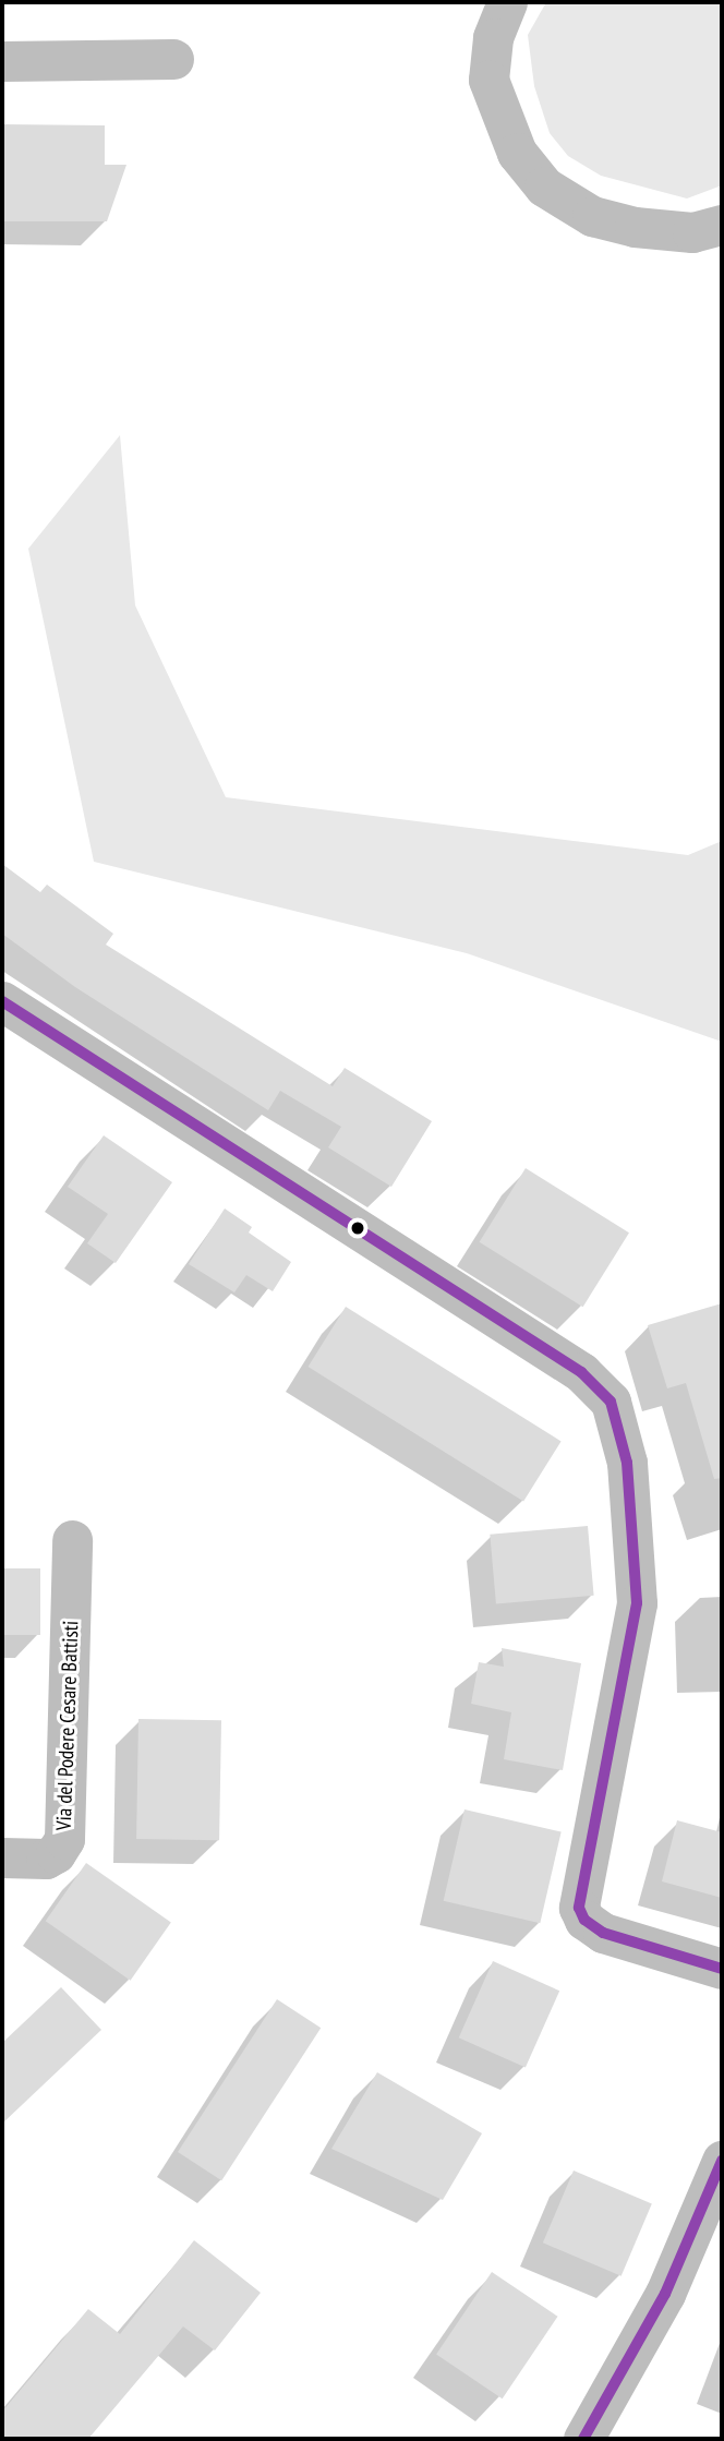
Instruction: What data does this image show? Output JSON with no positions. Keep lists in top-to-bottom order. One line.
{"streets":{"street":["Via del Podere Cesare Battisti"]}}
